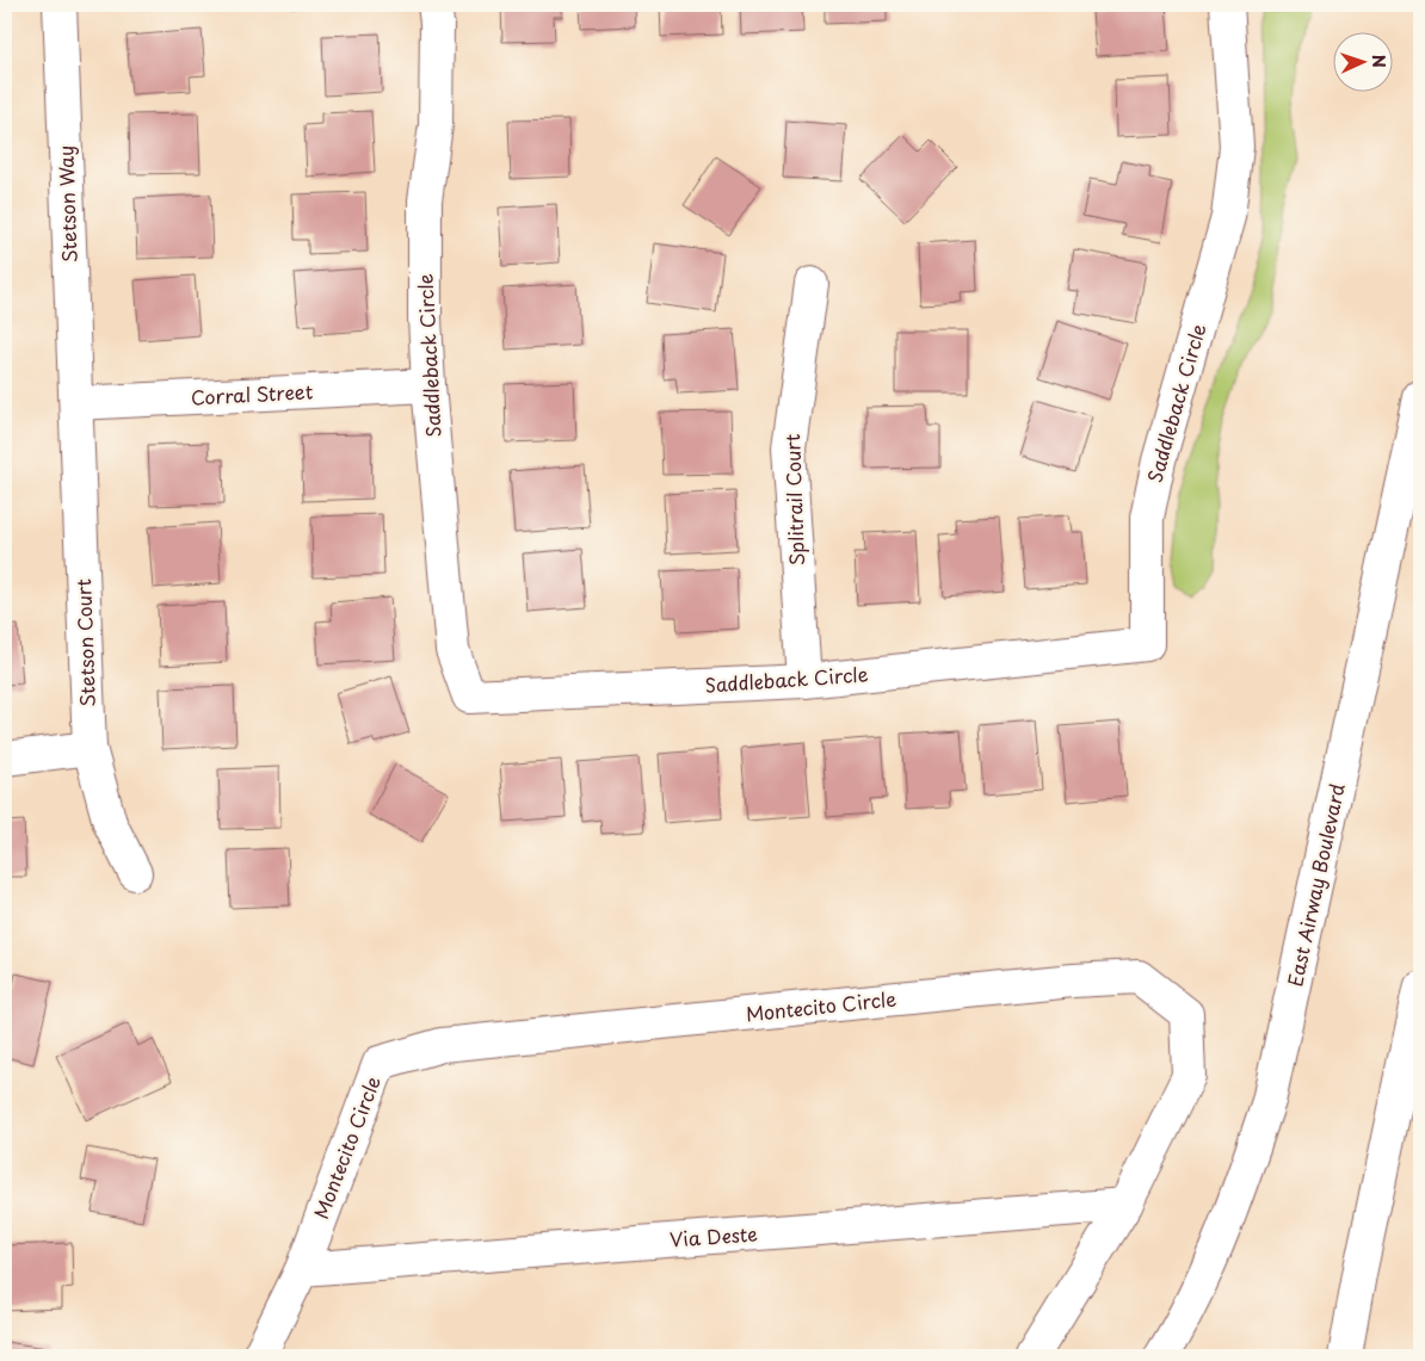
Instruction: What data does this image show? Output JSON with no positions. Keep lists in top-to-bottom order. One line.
{"streets":{"main road":["Stetson Way","Saddleback Circle","Corral Street","Splitrail Court","Stetson Court","East Airway Boulevard","Montecito Circle","Via Deste"]},"crossings":[["Stetson Way","Corral Street"],["Stetson Way","Stetson Court"],["Saddleback Circle","Corral Street"],["Saddleback Circle","Splitrail Court"],["Corral Street","Stetson Court"],["Montecito Circle","Via Deste"]],"north":"right"}
